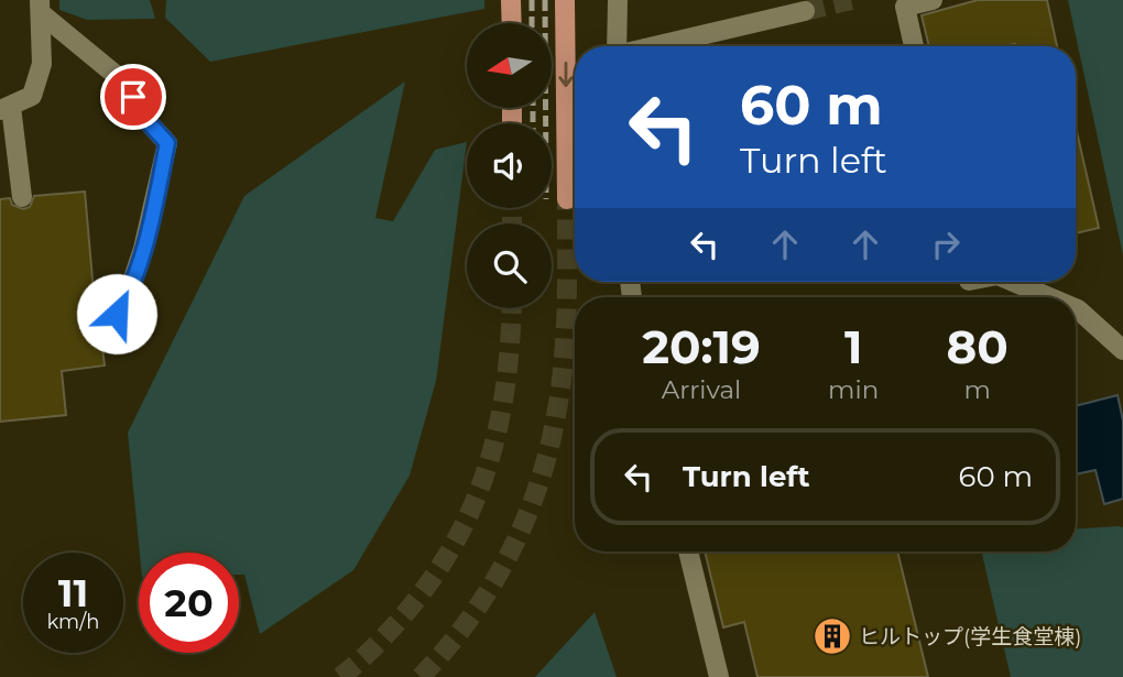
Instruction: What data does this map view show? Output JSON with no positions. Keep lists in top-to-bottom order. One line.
{"places":{"building":["ヒルトップ(学生食堂棟)"]},"north":"left","page":{"turn":["60 m","Turn left"],"eta":["20:19","Arrival","1","min","80","m"],"list":[{"name":"Turn left","value":"60 m"}],"speed":"11 km/h","limit":"20"}}
